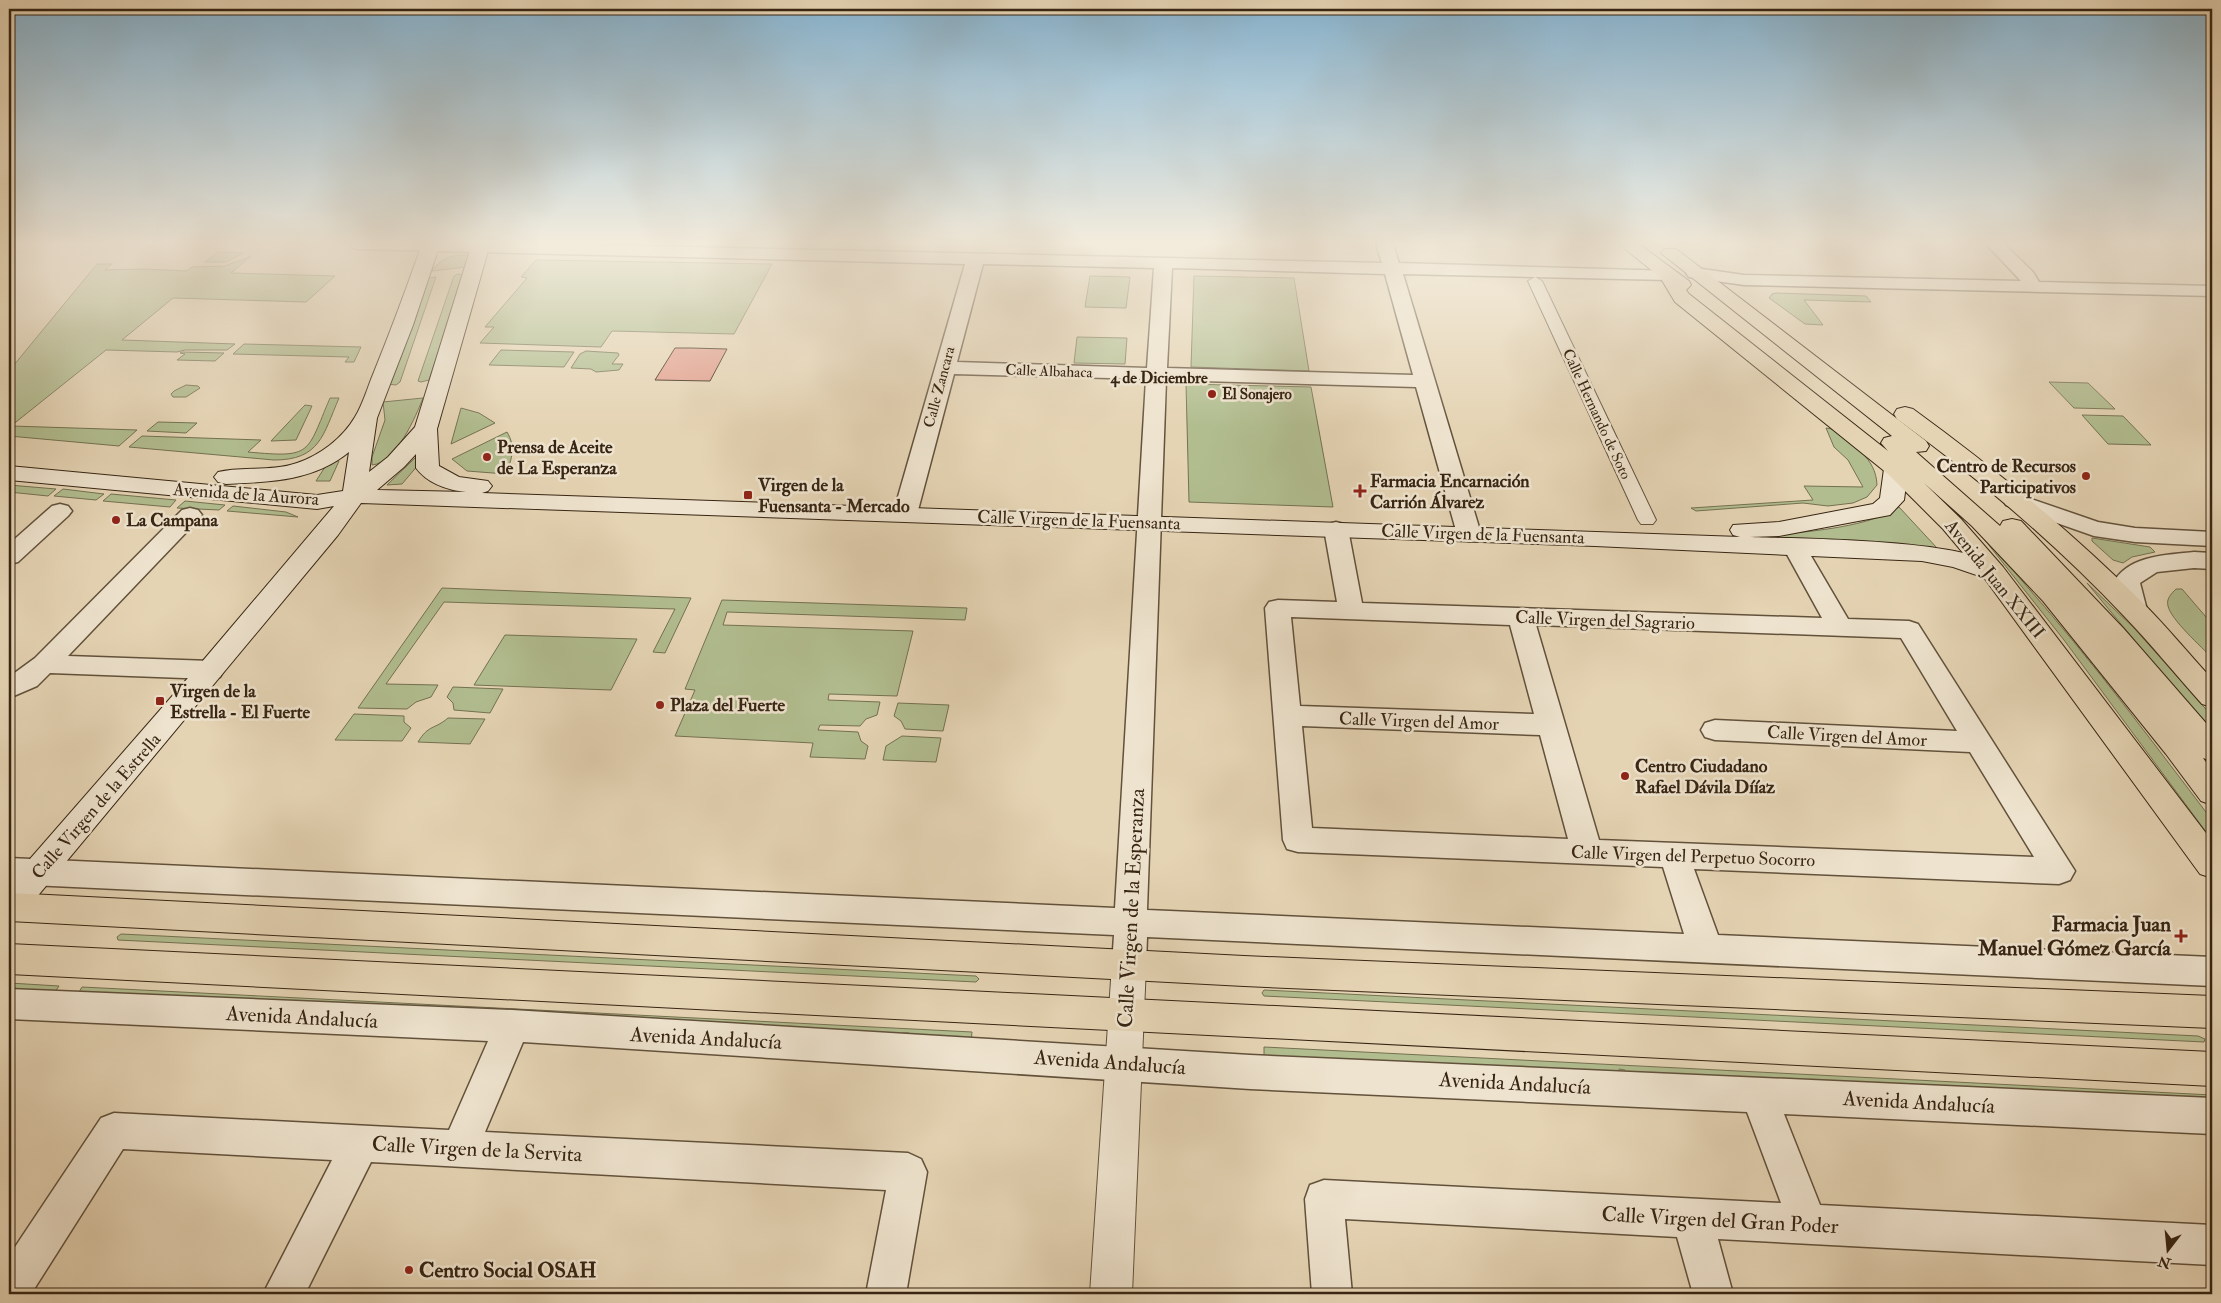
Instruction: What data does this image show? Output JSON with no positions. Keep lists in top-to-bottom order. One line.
{"streets":{"main road":["Avenida de la Aurora","Calle Virgen de la Fuensanta","Avenida Juan XXIII","Calle Virgen de la Estrella","Calle Virgen de la Esperanza"],"street":["Calle Albahaca","Calle Zancara","Calle Hernando de Soto","Calle Virgen del Sagrario","Calle Virgen del Amor","Calle Virgen del Perpetuo Socorro","Avenida Andalucía","Calle Virgen de la Servita","Calle Virgen del Gran Poder"]},"crossings":[["Calle Albahaca","Calle Zancara"],["Calle Albahaca","Calle Virgen de la Esperanza"],["Calle Zancara","Calle Virgen de la Fuensanta"],["Avenida de la Aurora","Calle Virgen de la Fuensanta"],["Avenida de la Aurora","Calle Virgen de la Estrella"],["Calle Virgen de la Fuensanta","Avenida Juan XXIII"],["Calle Virgen de la Fuensanta","Calle Virgen de la Estrella"],["Calle Virgen de la Fuensanta","Calle Virgen de la Esperanza"],["Calle Virgen del Sagrario","Calle Virgen del Amor"],["Calle Virgen del Sagrario","Calle Virgen del Perpetuo Socorro"],["Calle Virgen del Amor","Calle Virgen del Perpetuo Socorro"],["Calle Virgen de la Esperanza","Avenida Andalucía"]],"districts":["4 de Diciembre"],"places":{"other":["El Sonajero","Prensa de Aceite de La Esperanza","Centro de Recursos Participativos","La Campana","Plaza del Fuerte","Centro Ciudadano Rafael Dávila Dííaz","Centro Social OSAH"],"health":["Farmacia Encarnación Carrión Álvarez","Farmacia Juan Manuel Gómez García"],"transit":["Virgen de la Fuensanta - Mercado","Virgen de la Estrella - El Fuerte"]},"north":"bottom"}
